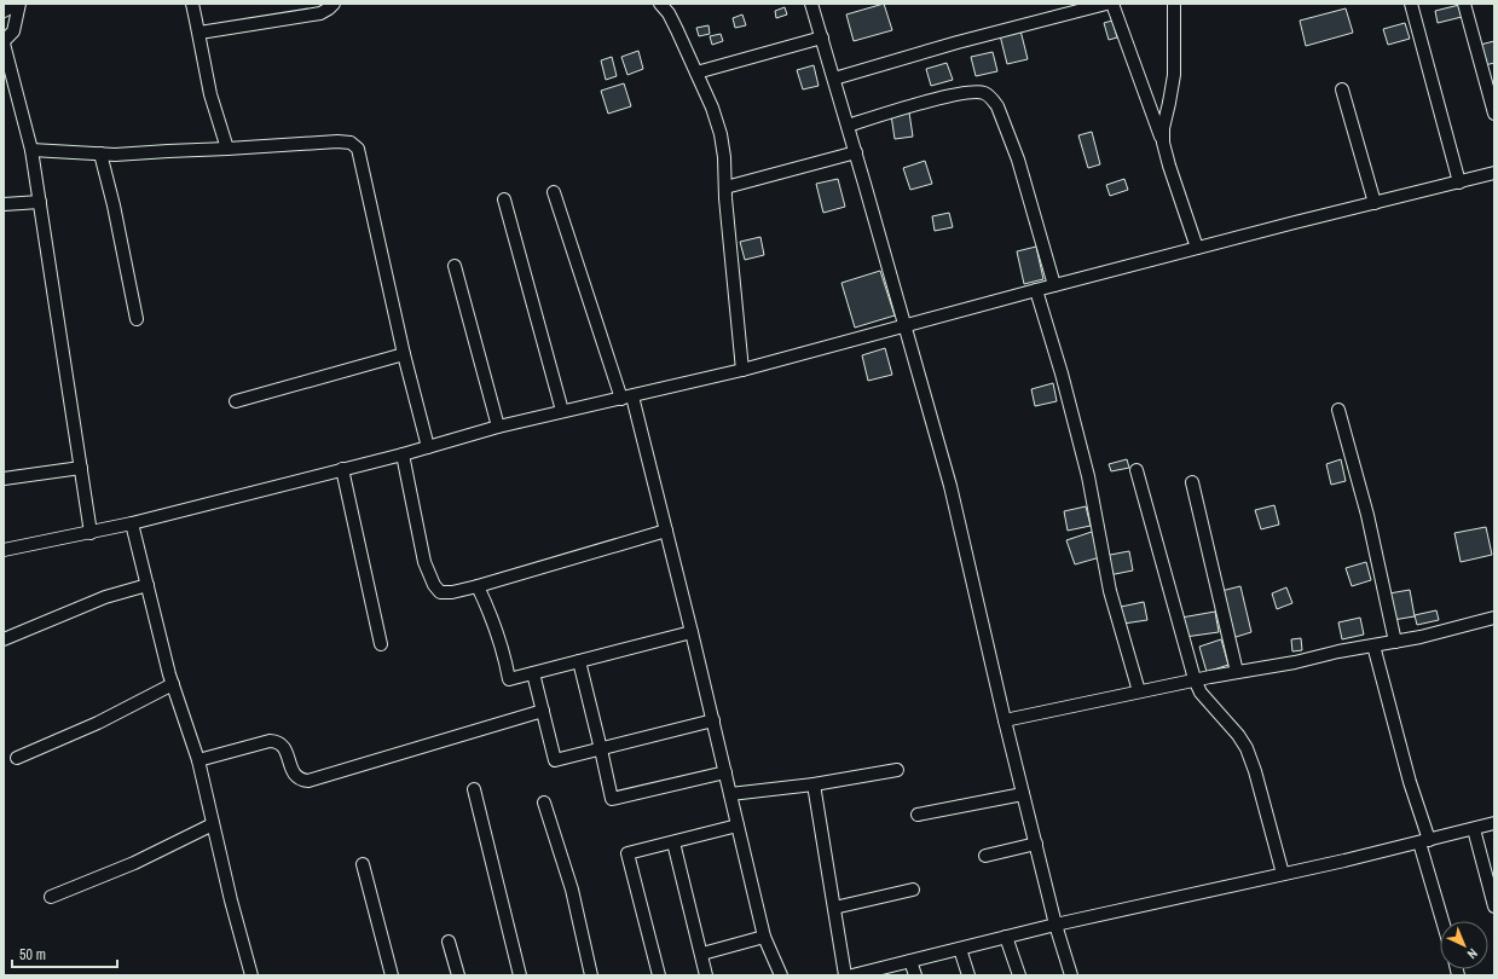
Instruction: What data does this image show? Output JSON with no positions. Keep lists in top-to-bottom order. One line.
{"scale_bar":"50 m","north":"bottom right"}
